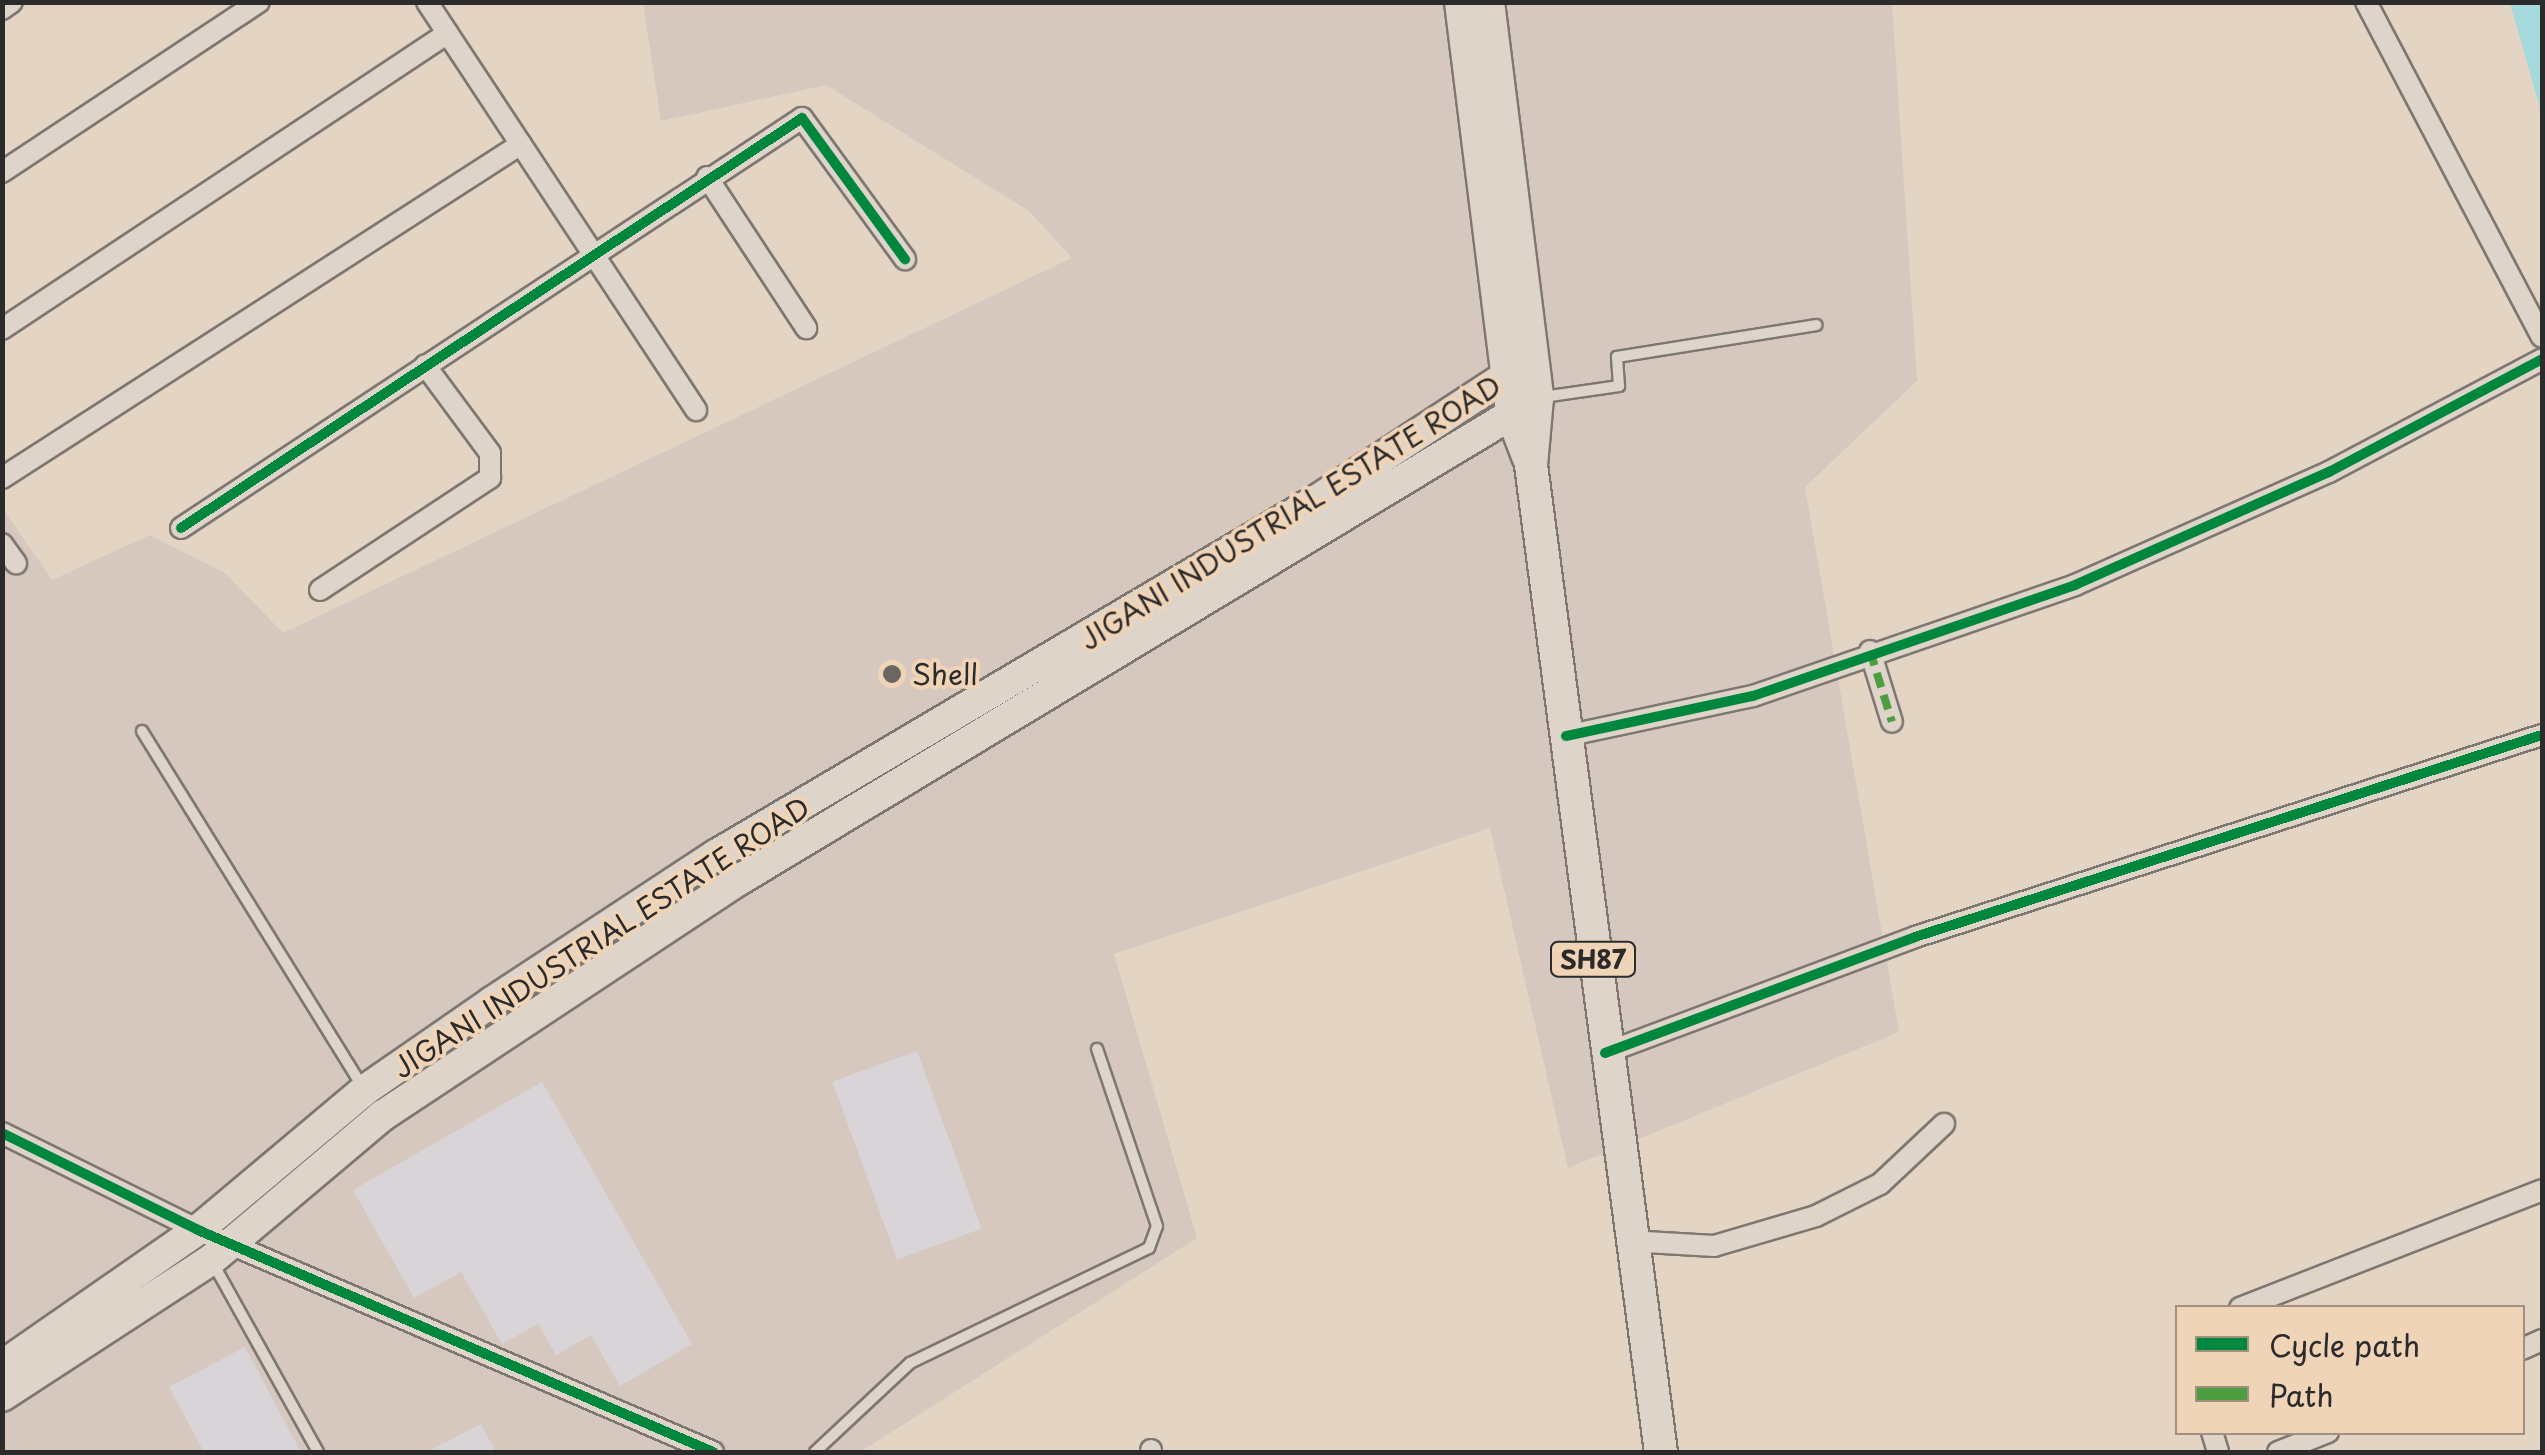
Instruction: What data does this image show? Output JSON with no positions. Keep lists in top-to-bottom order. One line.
{"streets":{"main road":["JIGANI INDUSTRIAL ESTATE ROAD","SH87"]},"crossings":[["JIGANI INDUSTRIAL ESTATE ROAD","SH87"]],"places":["Shell"],"legend":["Cycle path","Path"]}
